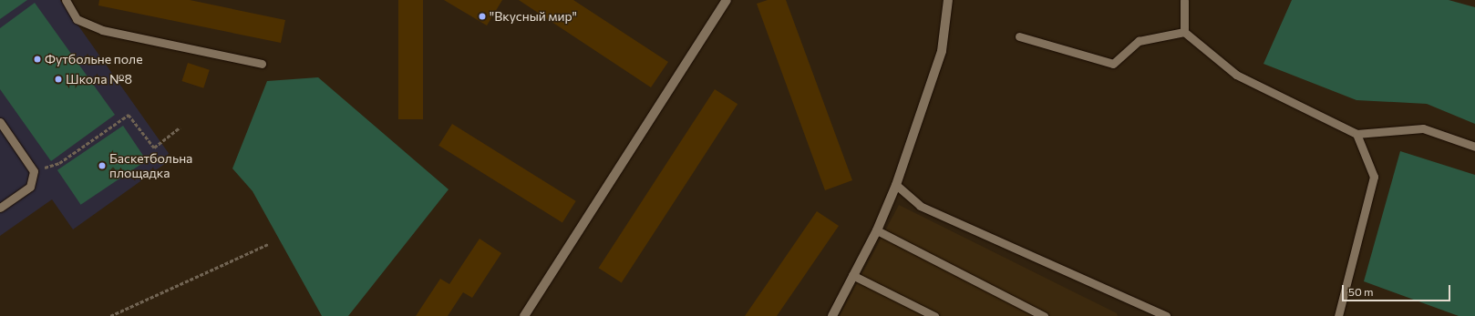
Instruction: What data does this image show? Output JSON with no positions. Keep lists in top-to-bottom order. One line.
{"places":["\"Вкусный мир\"","Футбольне поле","Школа №8","Баскетбольна площадка"],"scale_bar":"50 m"}
